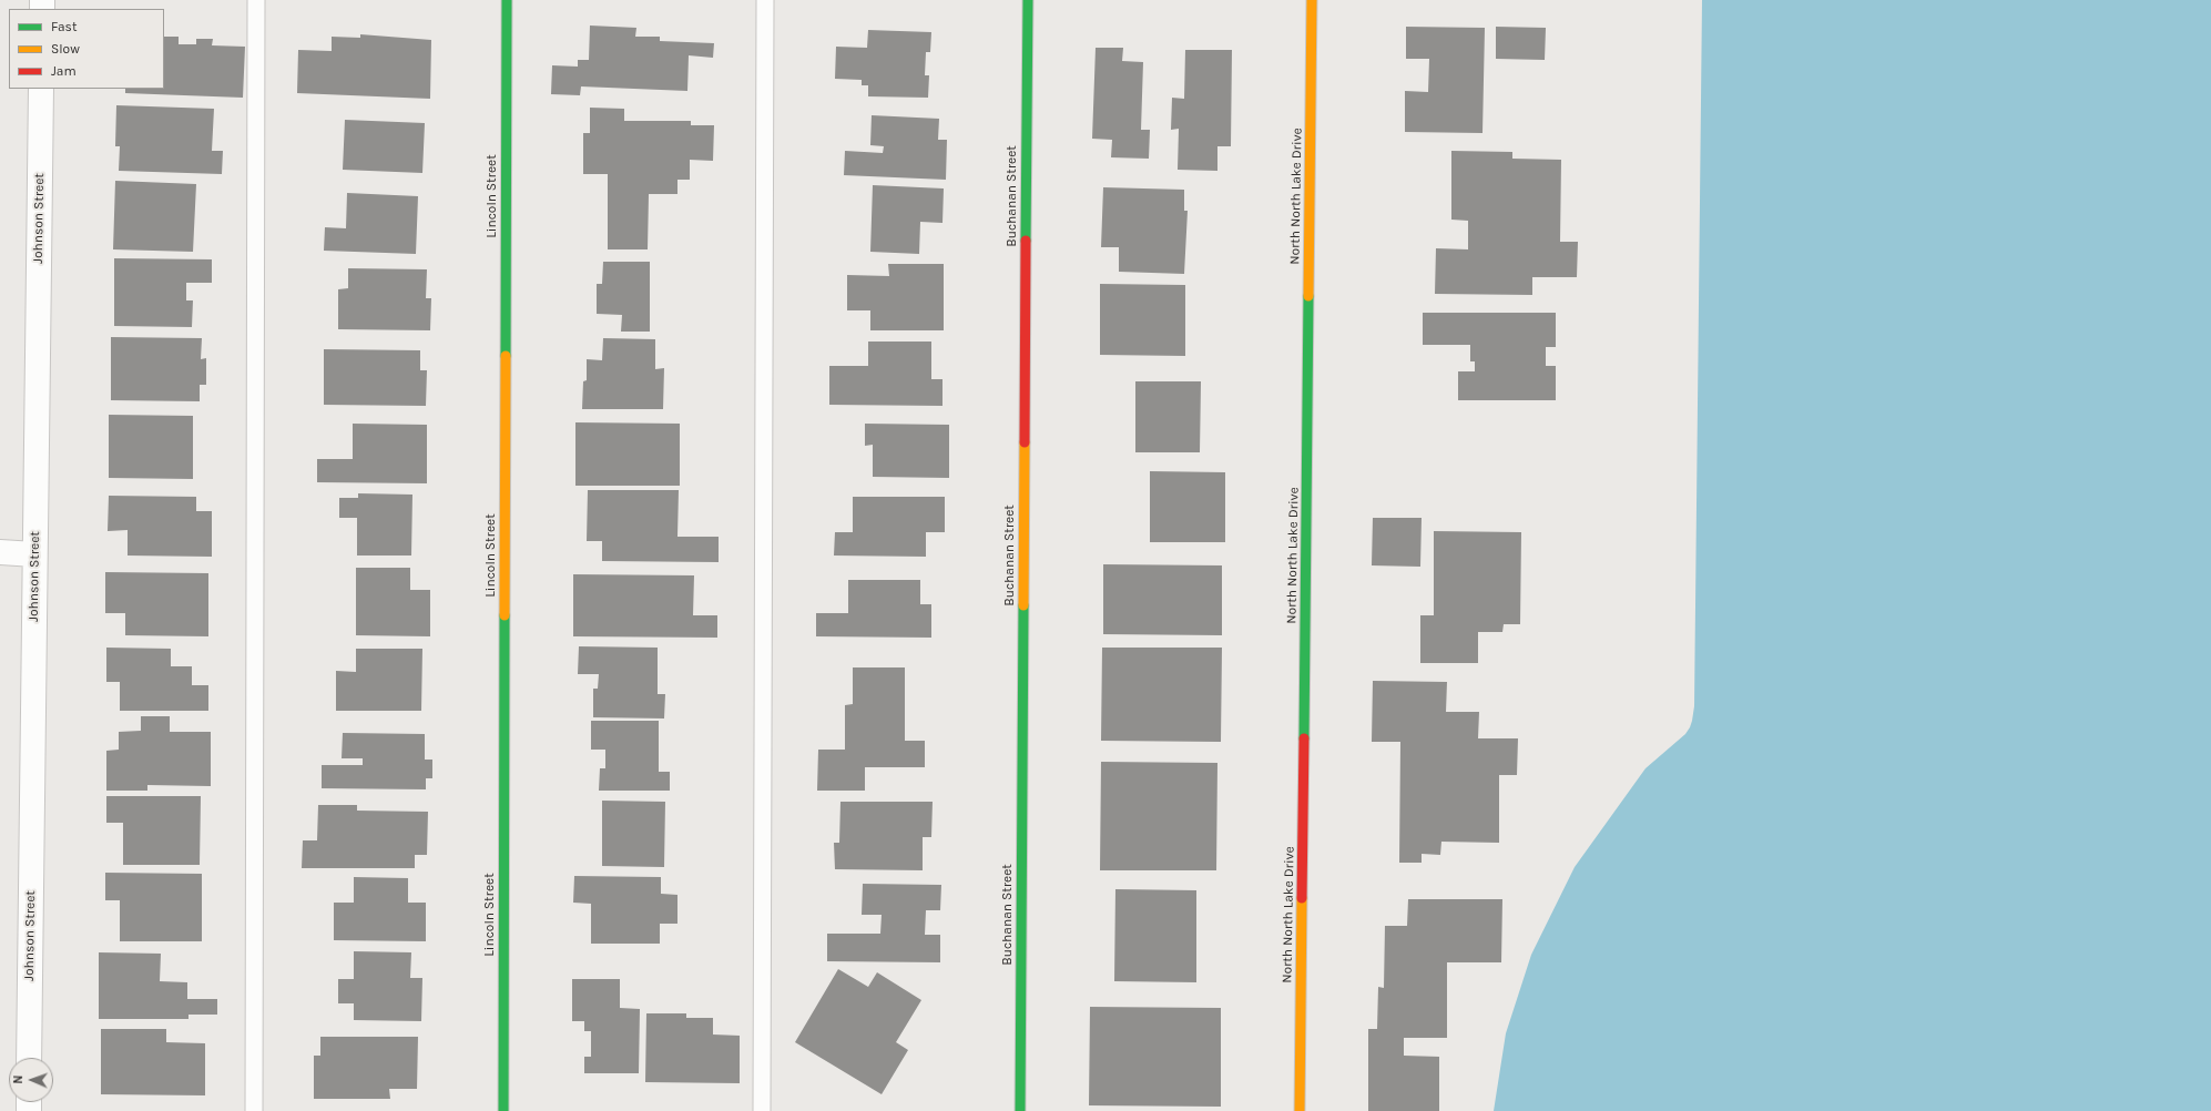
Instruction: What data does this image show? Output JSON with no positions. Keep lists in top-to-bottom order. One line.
{"streets":{"street":["Lincoln Street","Buchanan Street","North North Lake Drive","Johnson Street"]},"legend":["Fast","Slow","Jam"],"north":"left"}
